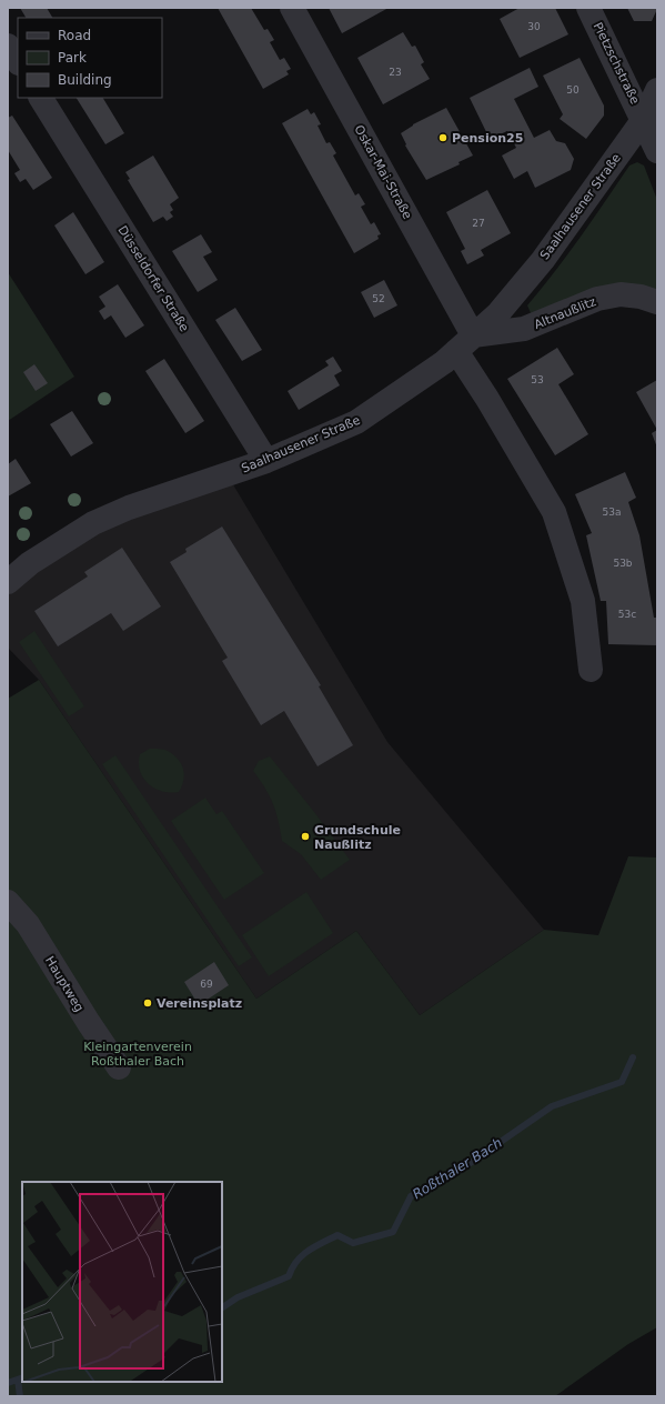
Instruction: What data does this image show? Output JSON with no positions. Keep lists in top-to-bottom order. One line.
{"streets":{"street":["Pietzschstraße","Oskar-Mai-Straße","Saalhausener Straße","Düsseldorfer Straße","Altnaußlitz","Hauptweg"]},"crossings":[["Pietzschstraße","Saalhausener Straße"],["Oskar-Mai-Straße","Saalhausener Straße"],["Oskar-Mai-Straße","Altnaußlitz"],["Saalhausener Straße","Düsseldorfer Straße"],["Saalhausener Straße","Altnaußlitz"]],"water":["Roßthaler Bach"],"parks":["Kleingartenverein Roßthaler Bach"],"places":["Pension25","Grundschule Naußlitz","Vereinsplatz"],"house_numbers":["30","23","50","27","52","53","53a","53b","53c","69"],"legend":["Road","Park","Building"]}
